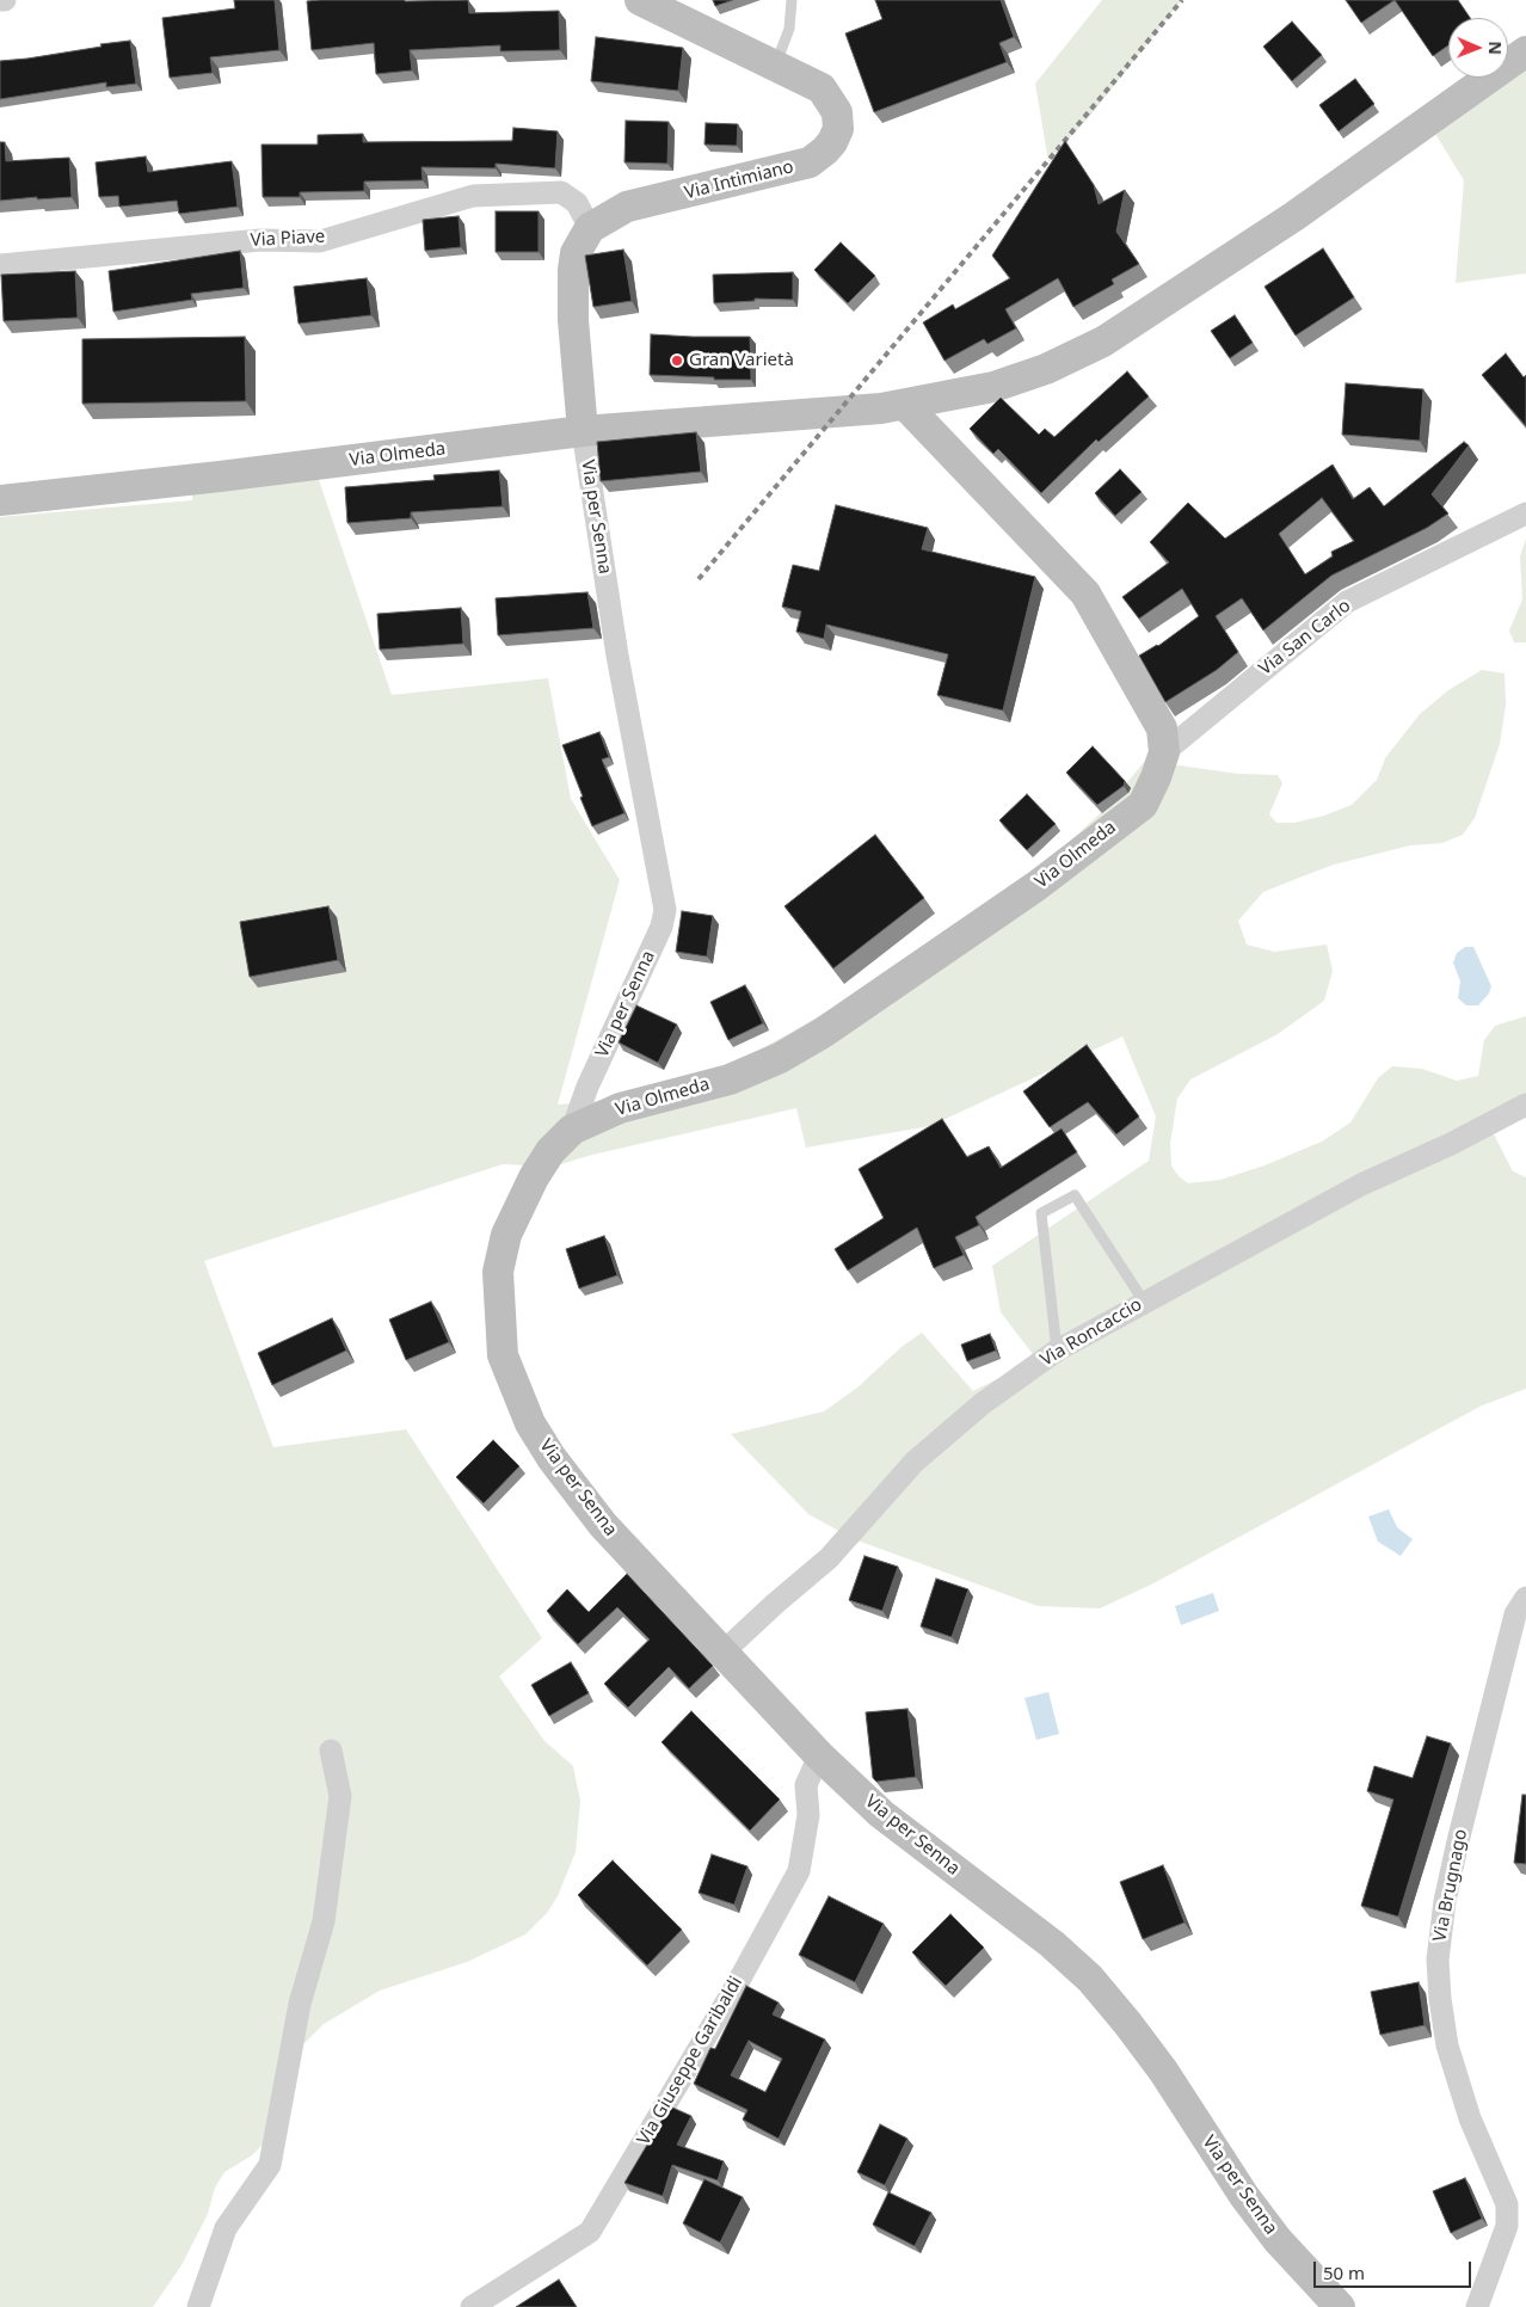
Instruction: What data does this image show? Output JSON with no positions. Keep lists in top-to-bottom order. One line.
{"streets":{"street":["Via Intimiano","Via Piave","Via Olmeda","Via per Senna","Via San Carlo","Via Roncaccio","Via Brugnago","Via Giuseppe Garibaldi"]},"crossings":[["Via Intimiano","Via Piave"],["Via Olmeda","Via per Senna"],["Via Olmeda","Via San Carlo"],["Via per Senna","Via Roncaccio"],["Via per Senna","Via Giuseppe Garibaldi"]],"places":["Gran Varietà"],"scale_bar":"50 m","north":"right"}
